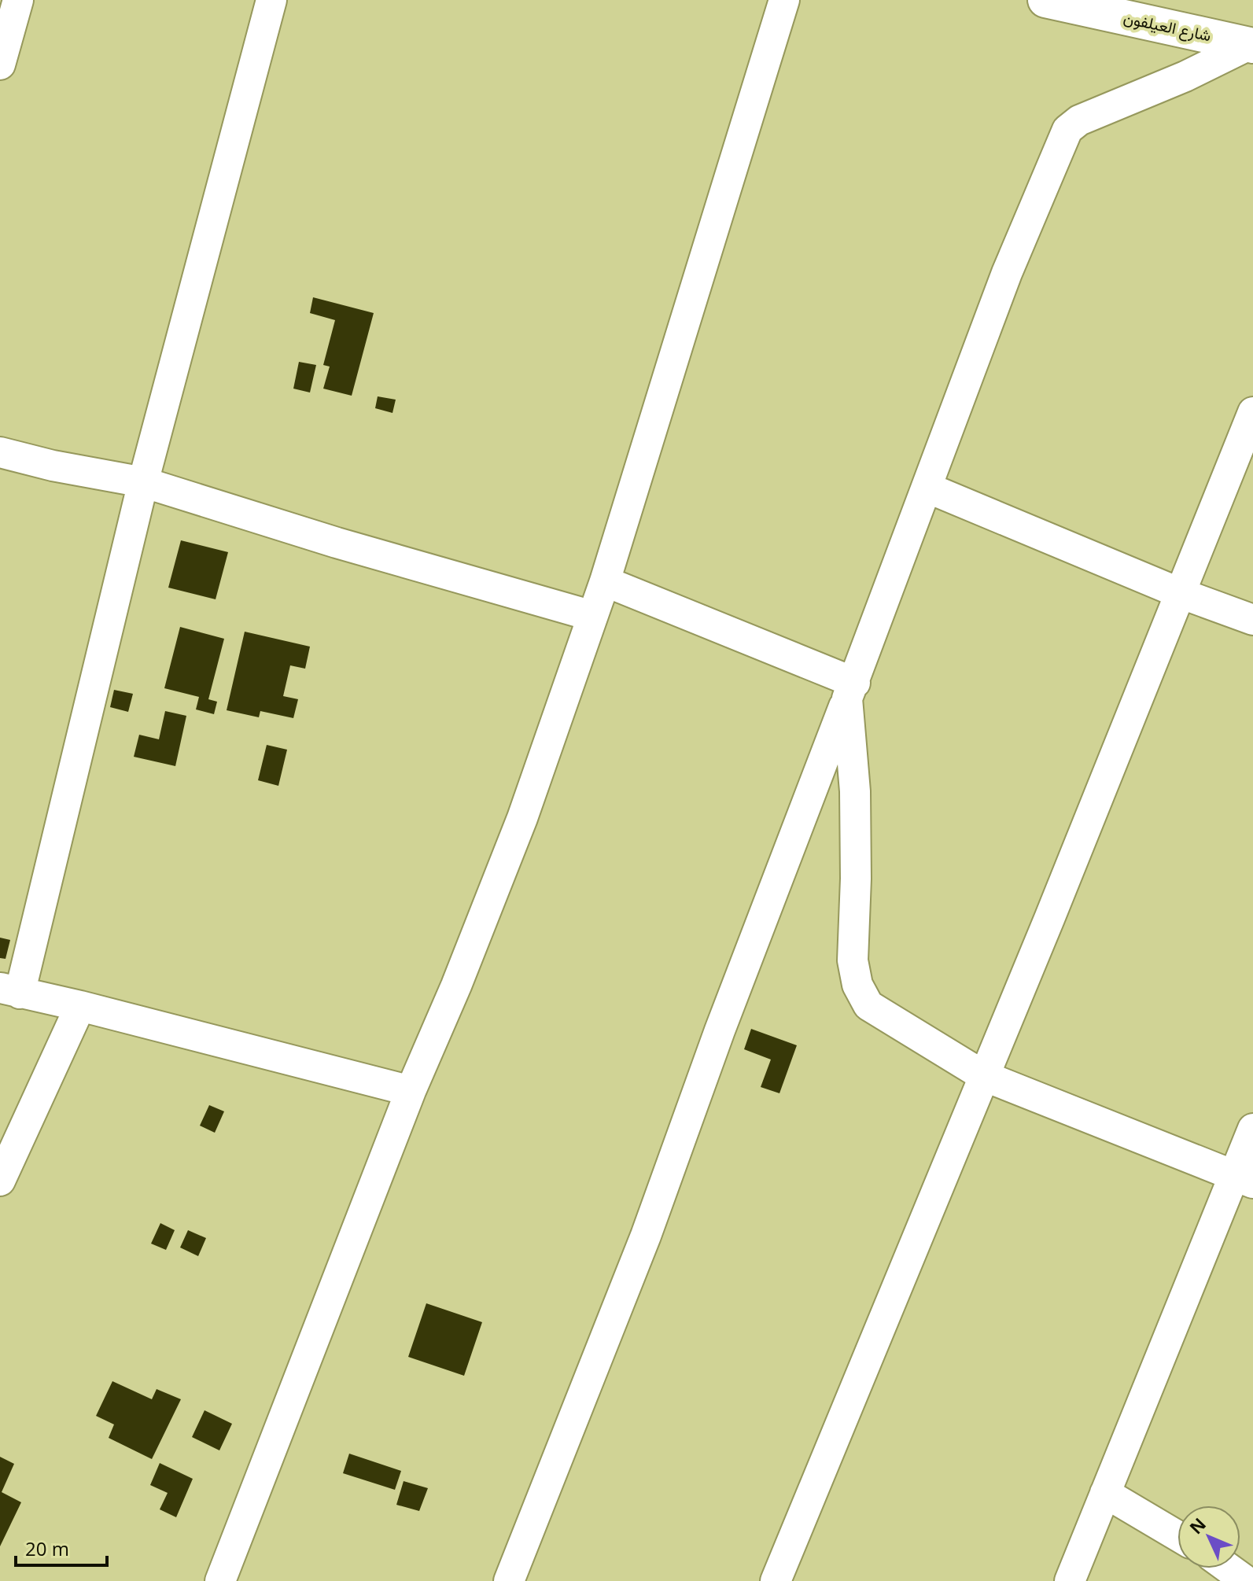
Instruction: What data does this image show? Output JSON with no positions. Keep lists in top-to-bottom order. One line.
{"streets":{"highway":["شارع العيلفون"]},"scale_bar":"20 m","north":"top left"}
